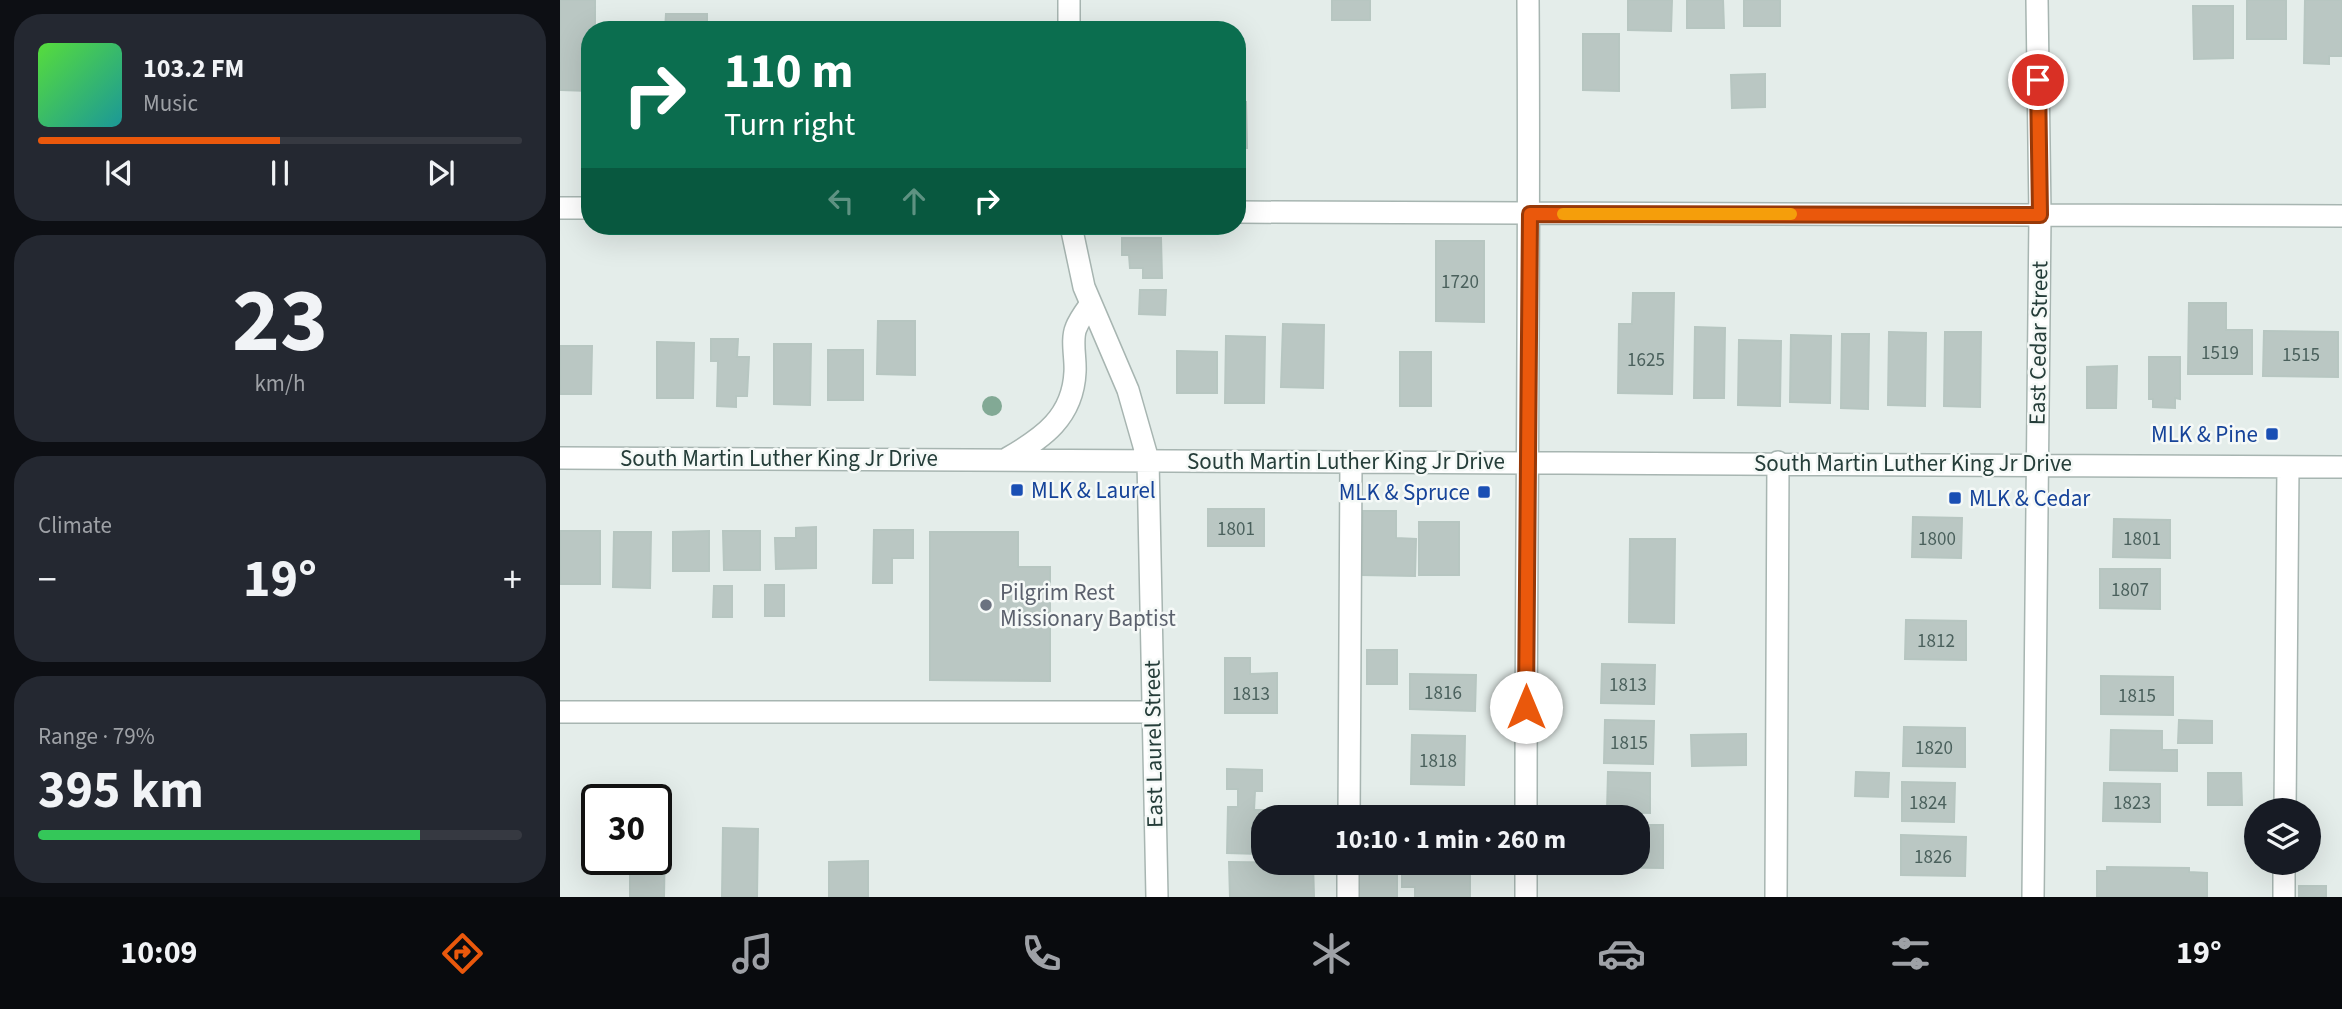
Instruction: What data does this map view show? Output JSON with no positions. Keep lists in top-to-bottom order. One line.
{"streets":{"street":["East Cedar Street","South Martin Luther King Jr Drive","East Laurel Street"]},"crossings":[["East Cedar Street","South Martin Luther King Jr Drive"],["South Martin Luther King Jr Drive","East Laurel Street"]],"places":{"transit":["MLK & Pine","MLK & Laurel","MLK & Spruce","MLK & Cedar"],"other":["Pilgrim Rest Missionary Baptist"]},"house_numbers":["1720","1519","1515","1625","1801","1800","1801","1807","1812","1813","1816","1813","1815","1815","1820","1818","1824","1823","1826"],"page":{"turn":["110 m","Turn right"],"song":["103.2 FM","Music"],"tile":[["23","km/h"],"Climate",["Range · 79%","395 km"]],"heat":["−","19°","+"],"limit":"30","trip":"10:10 · 1 min · 260 m","tabs":["10:09","19°"]}}
